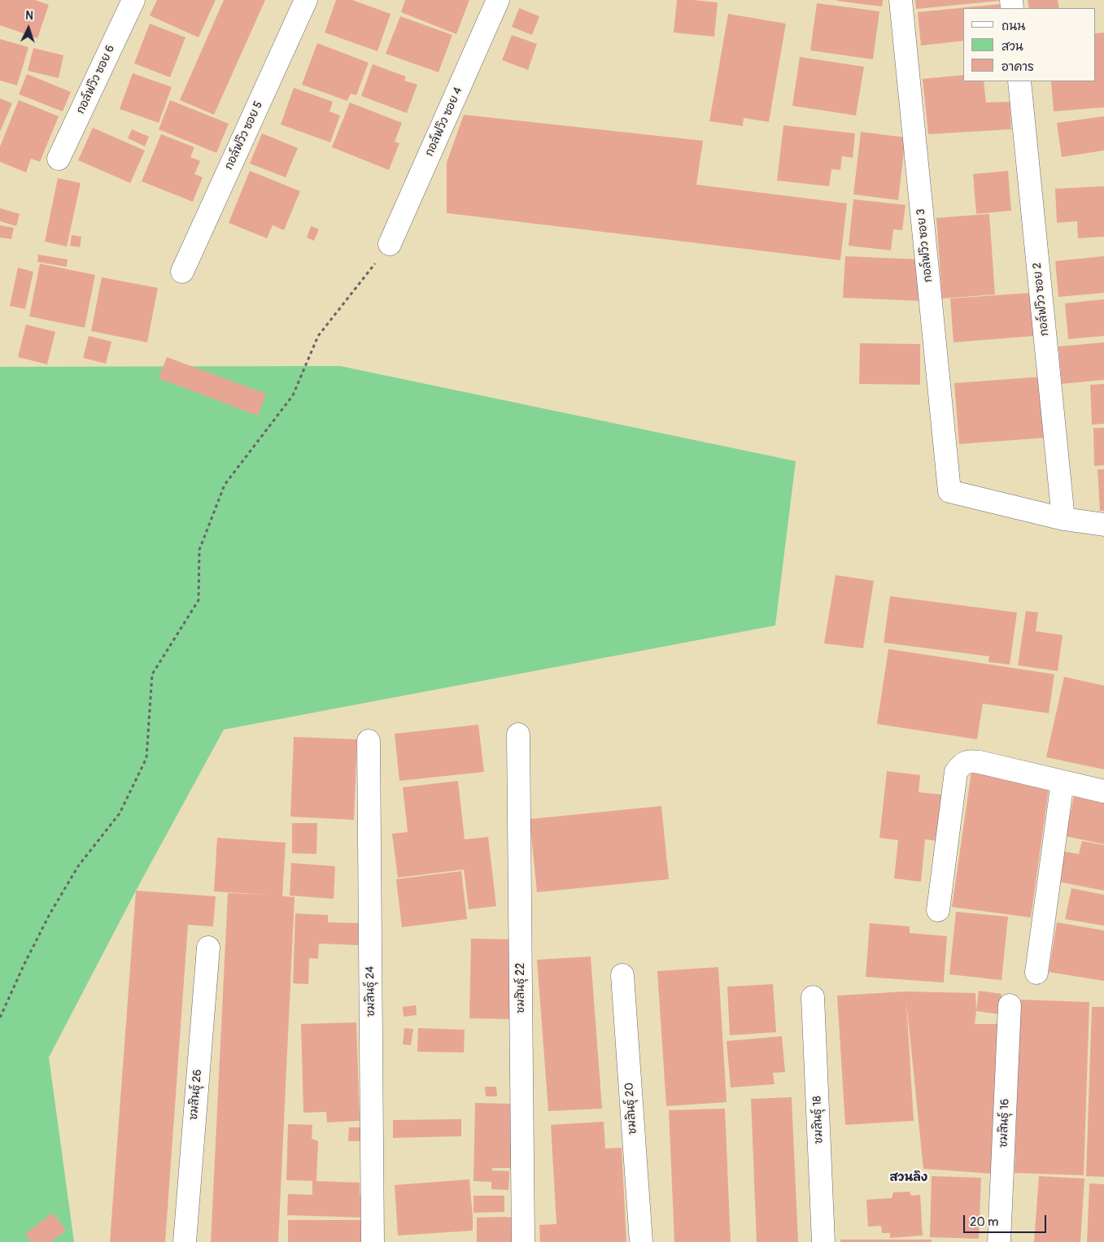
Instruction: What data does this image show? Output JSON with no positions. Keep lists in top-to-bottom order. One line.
{"streets":{"street":["กอล์ฟวิว ซอย 6","กอล์ฟวิว ซอย 4","กอล์ฟวิว ซอย 5","กอล์ฟวิว ซอย 3","กอล์ฟวิว ซอย 2","ชมสินธุ์ 22","ชมสินธุ์ 24","ชมสินธุ์ 26","ชมสินธุ์ 20","ชมสินธุ์ 18","ชมสินธุ์ 16"]},"crossings":[["กอล์ฟวิว ซอย 3","กอล์ฟวิว ซอย 2"]],"districts":["สวนลิง"],"legend":["ถนน","สวน","อาคาร"],"scale_bar":"20 m","north":"top"}
